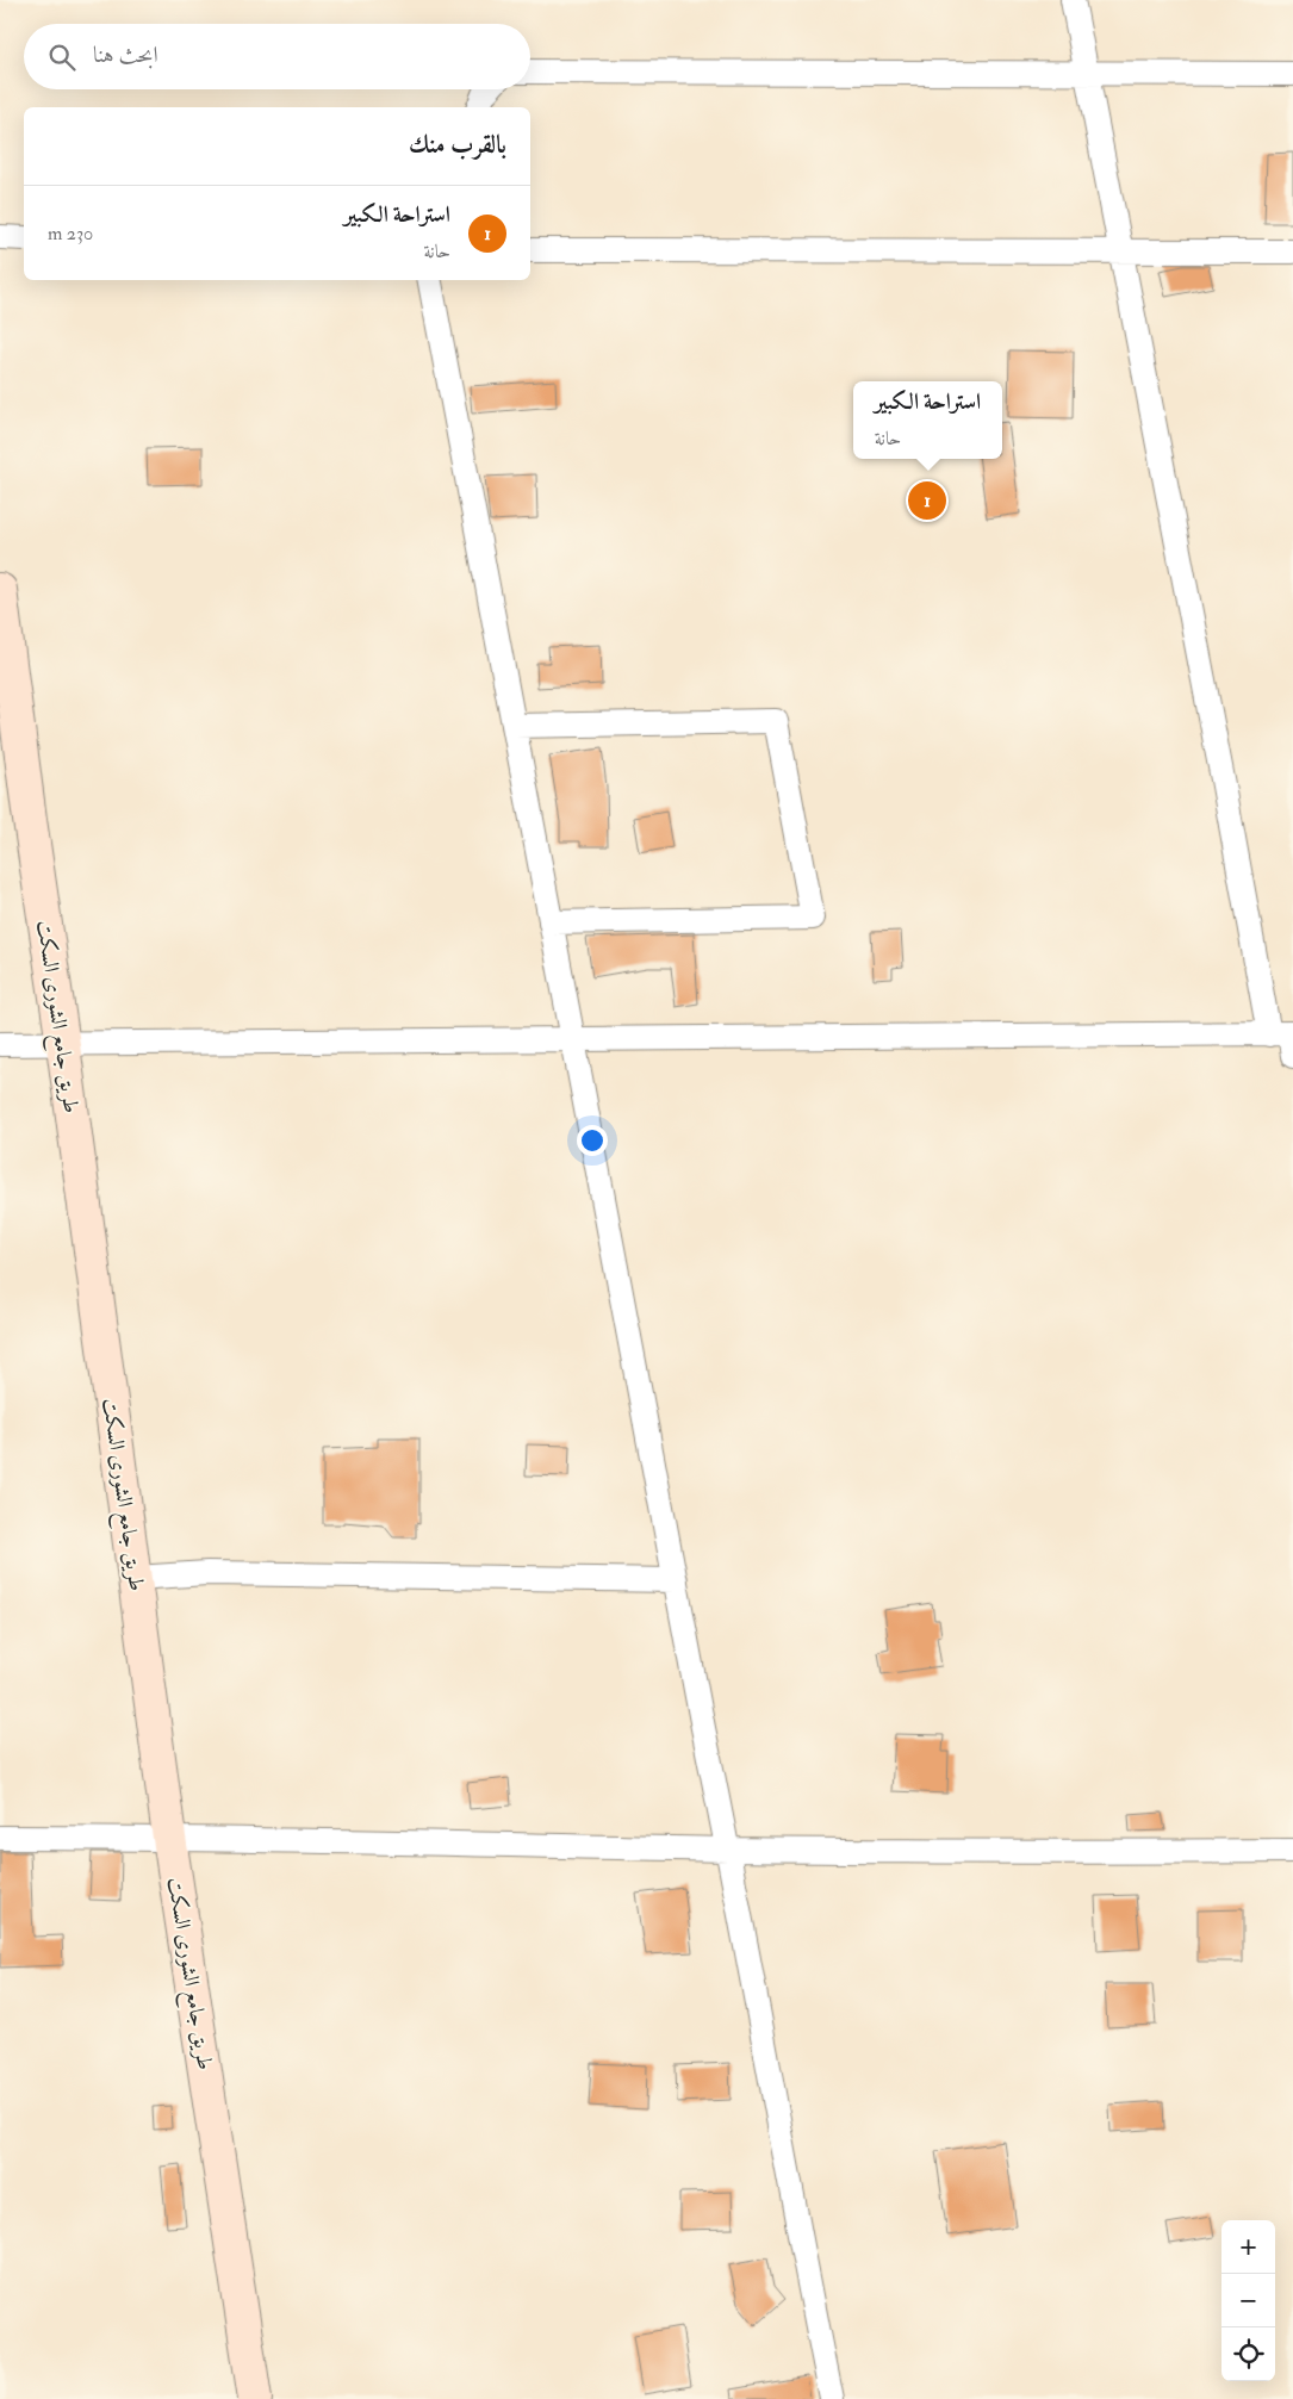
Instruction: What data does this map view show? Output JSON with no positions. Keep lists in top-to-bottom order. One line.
{"streets":{"main road":["طريق جامع الشورى السكت"]},"page":{"search":"ابحث هنا","heading":"بالقرب منك","list":[{"mark":"1","name":"استراحة الكبير","note":"حانة","value":"230 m"}],"popup":["استراحة الكبير","حانة"],"pins":"1","map_buttons":["+","−"]}}
